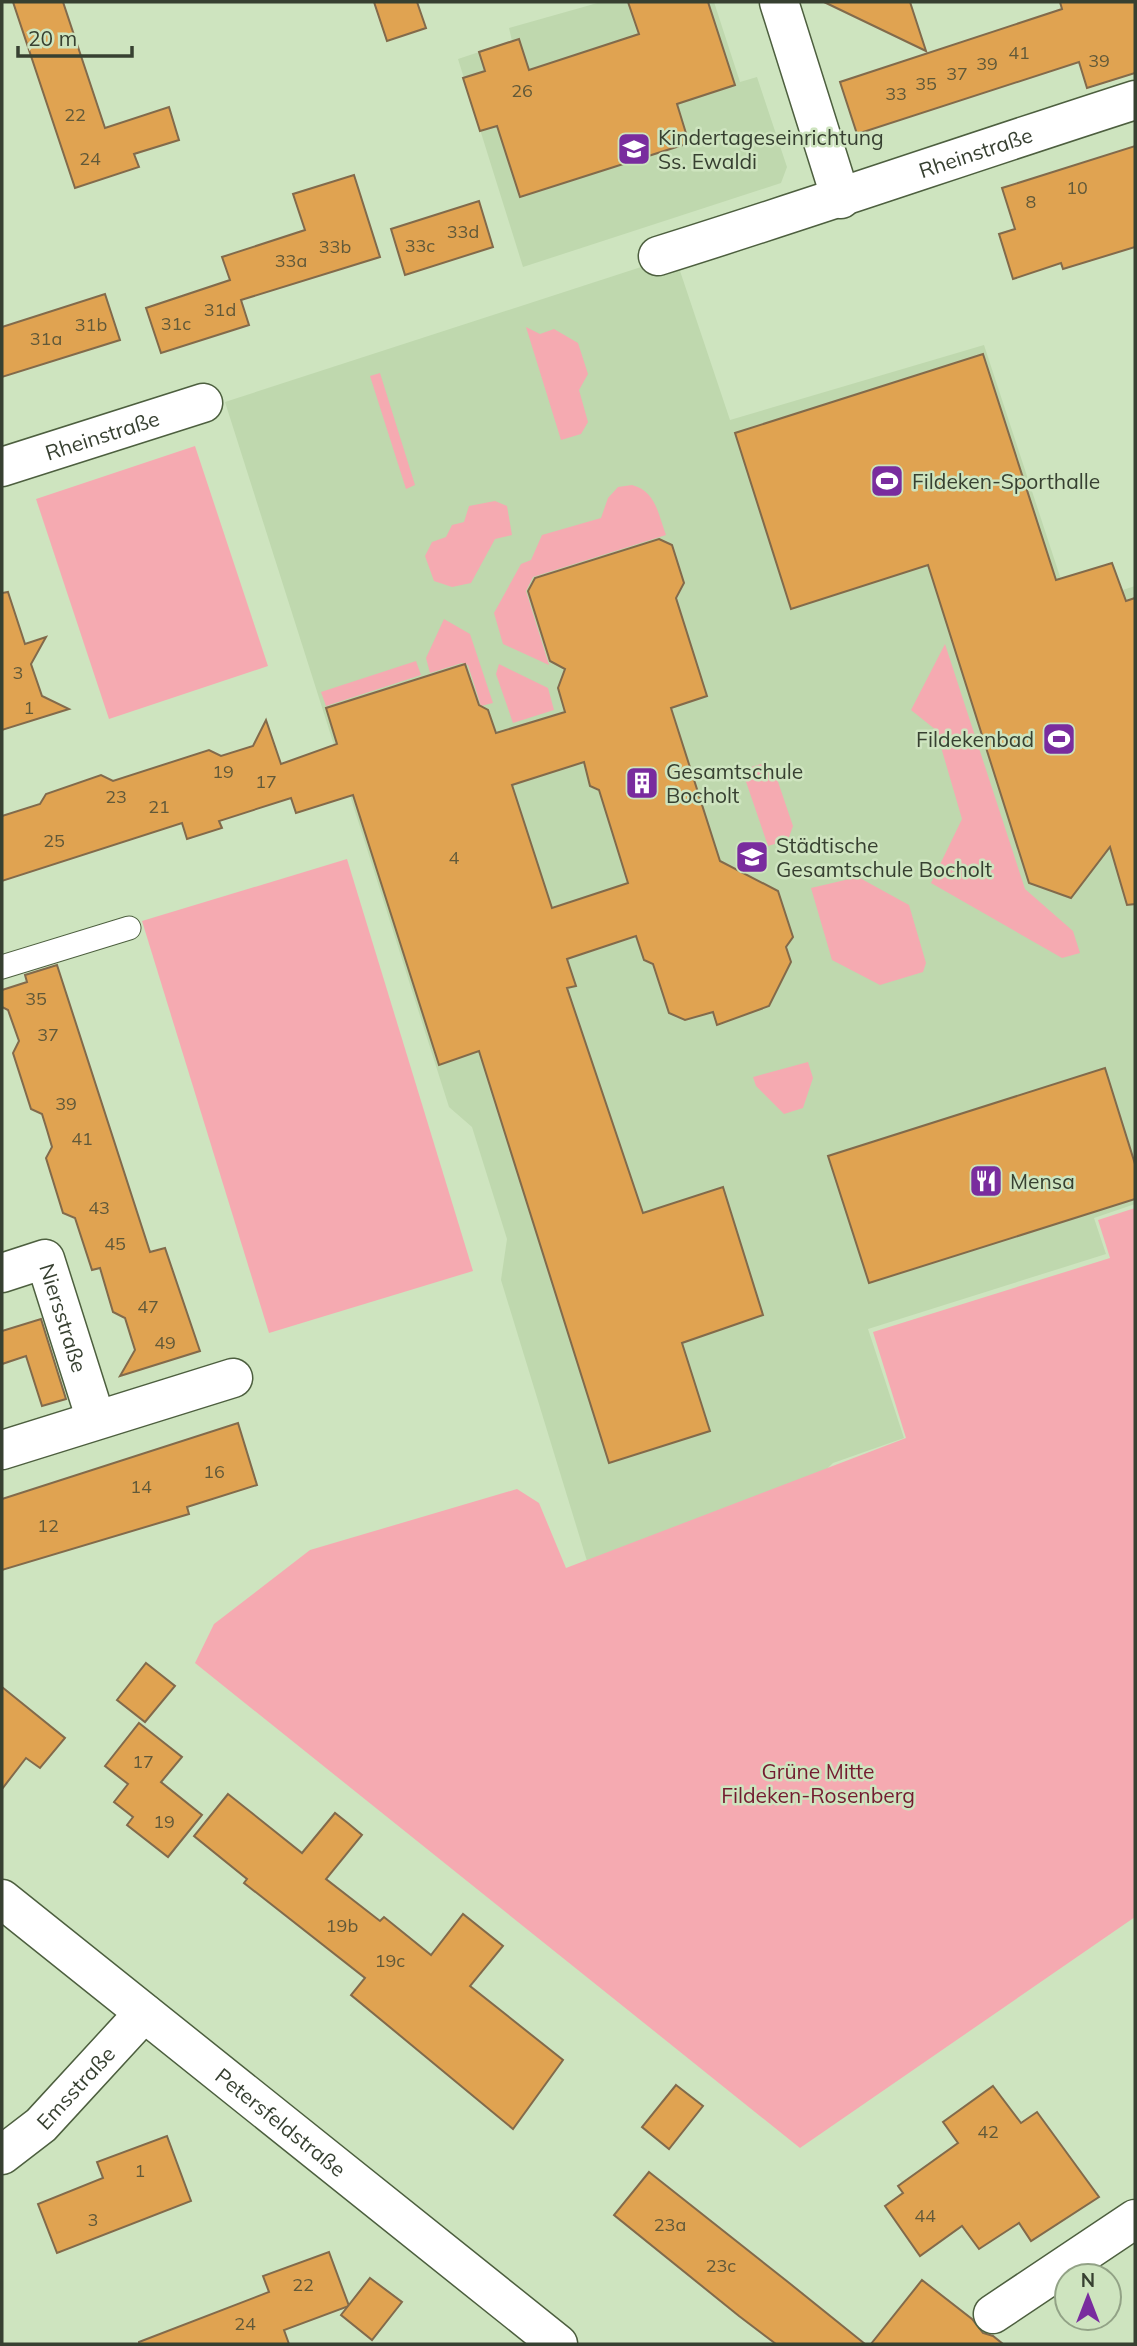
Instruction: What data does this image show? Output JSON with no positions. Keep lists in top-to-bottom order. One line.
{"streets":{"street":["Rheinstraße","Niersstraße","Emsstraße","Petersfeldstraße"]},"crossings":[["Emsstraße","Petersfeldstraße"]],"parks":["Grüne Mitte Fildeken-Rosenberg"],"places":{"school or university":["Kindertageseinrichtung Ss. Ewaldi","Städtische Gesamtschule Bocholt"],"sports":["Fildeken-Sporthalle","Fildekenbad"],"building":["Gesamtschule Bocholt"],"restaurant":["Mensa"]},"house_numbers":["41","39","39","37","35","26","33","22","24","10","8","33d","33c","33b","33a","31d","31c","31b","31a","3","1","19","17","23","21","25","4","35","37","39","41","43","45","47","49","16","14","12","17","19","19b","19c","42","1","44","3","23a","23c","22","24"],"scale_bar":"20 m","north":"top"}
